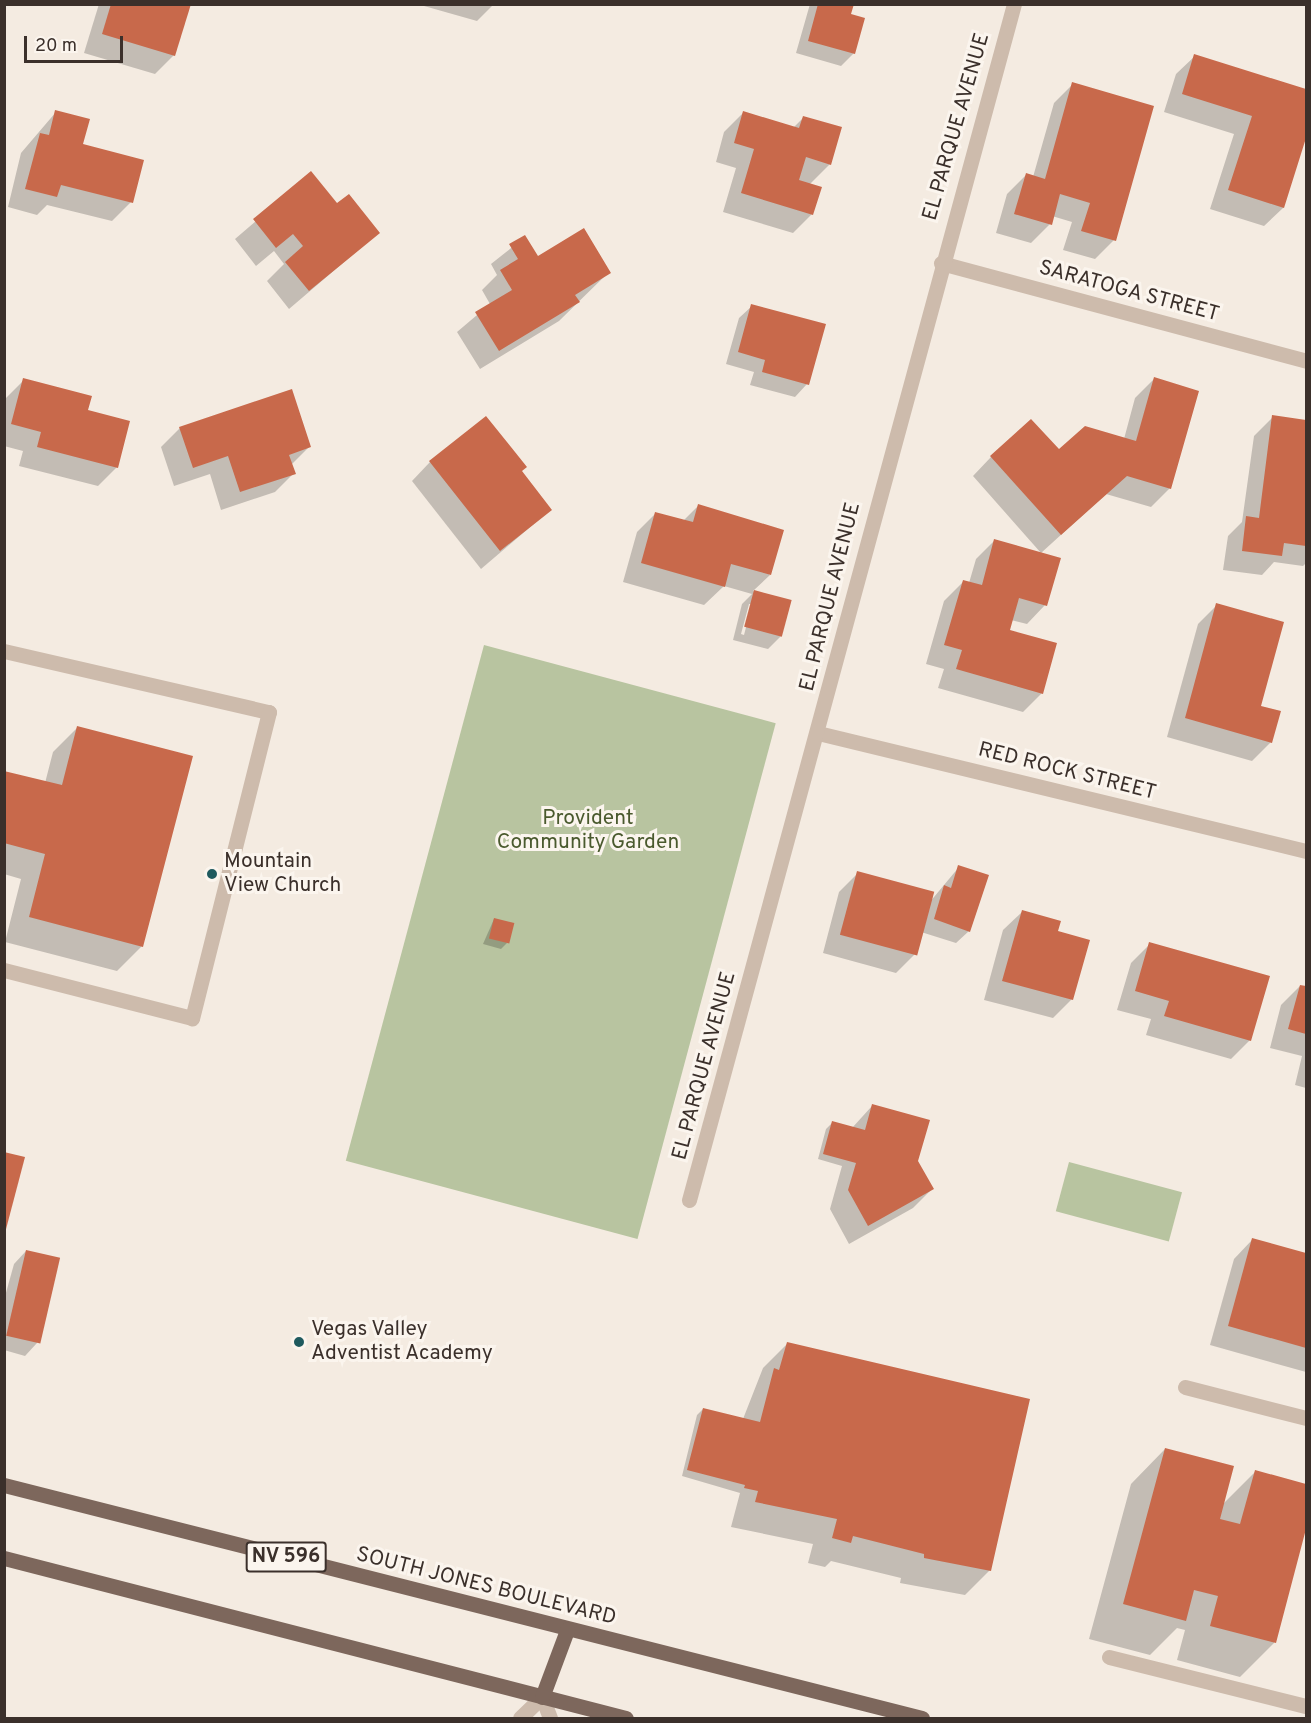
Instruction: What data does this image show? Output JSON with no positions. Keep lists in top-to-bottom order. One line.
{"streets":{"main road":["NV 596","SOUTH JONES BOULEVARD"],"street":["EL PARQUE AVENUE","SARATOGA STREET","RED ROCK STREET"]},"crossings":[["EL PARQUE AVENUE","SARATOGA STREET"],["EL PARQUE AVENUE","RED ROCK STREET"]],"parks":["Provident Community Garden"],"places":["Mountain View Church","Vegas Valley Adventist Academy"],"scale_bar":"20 m"}
